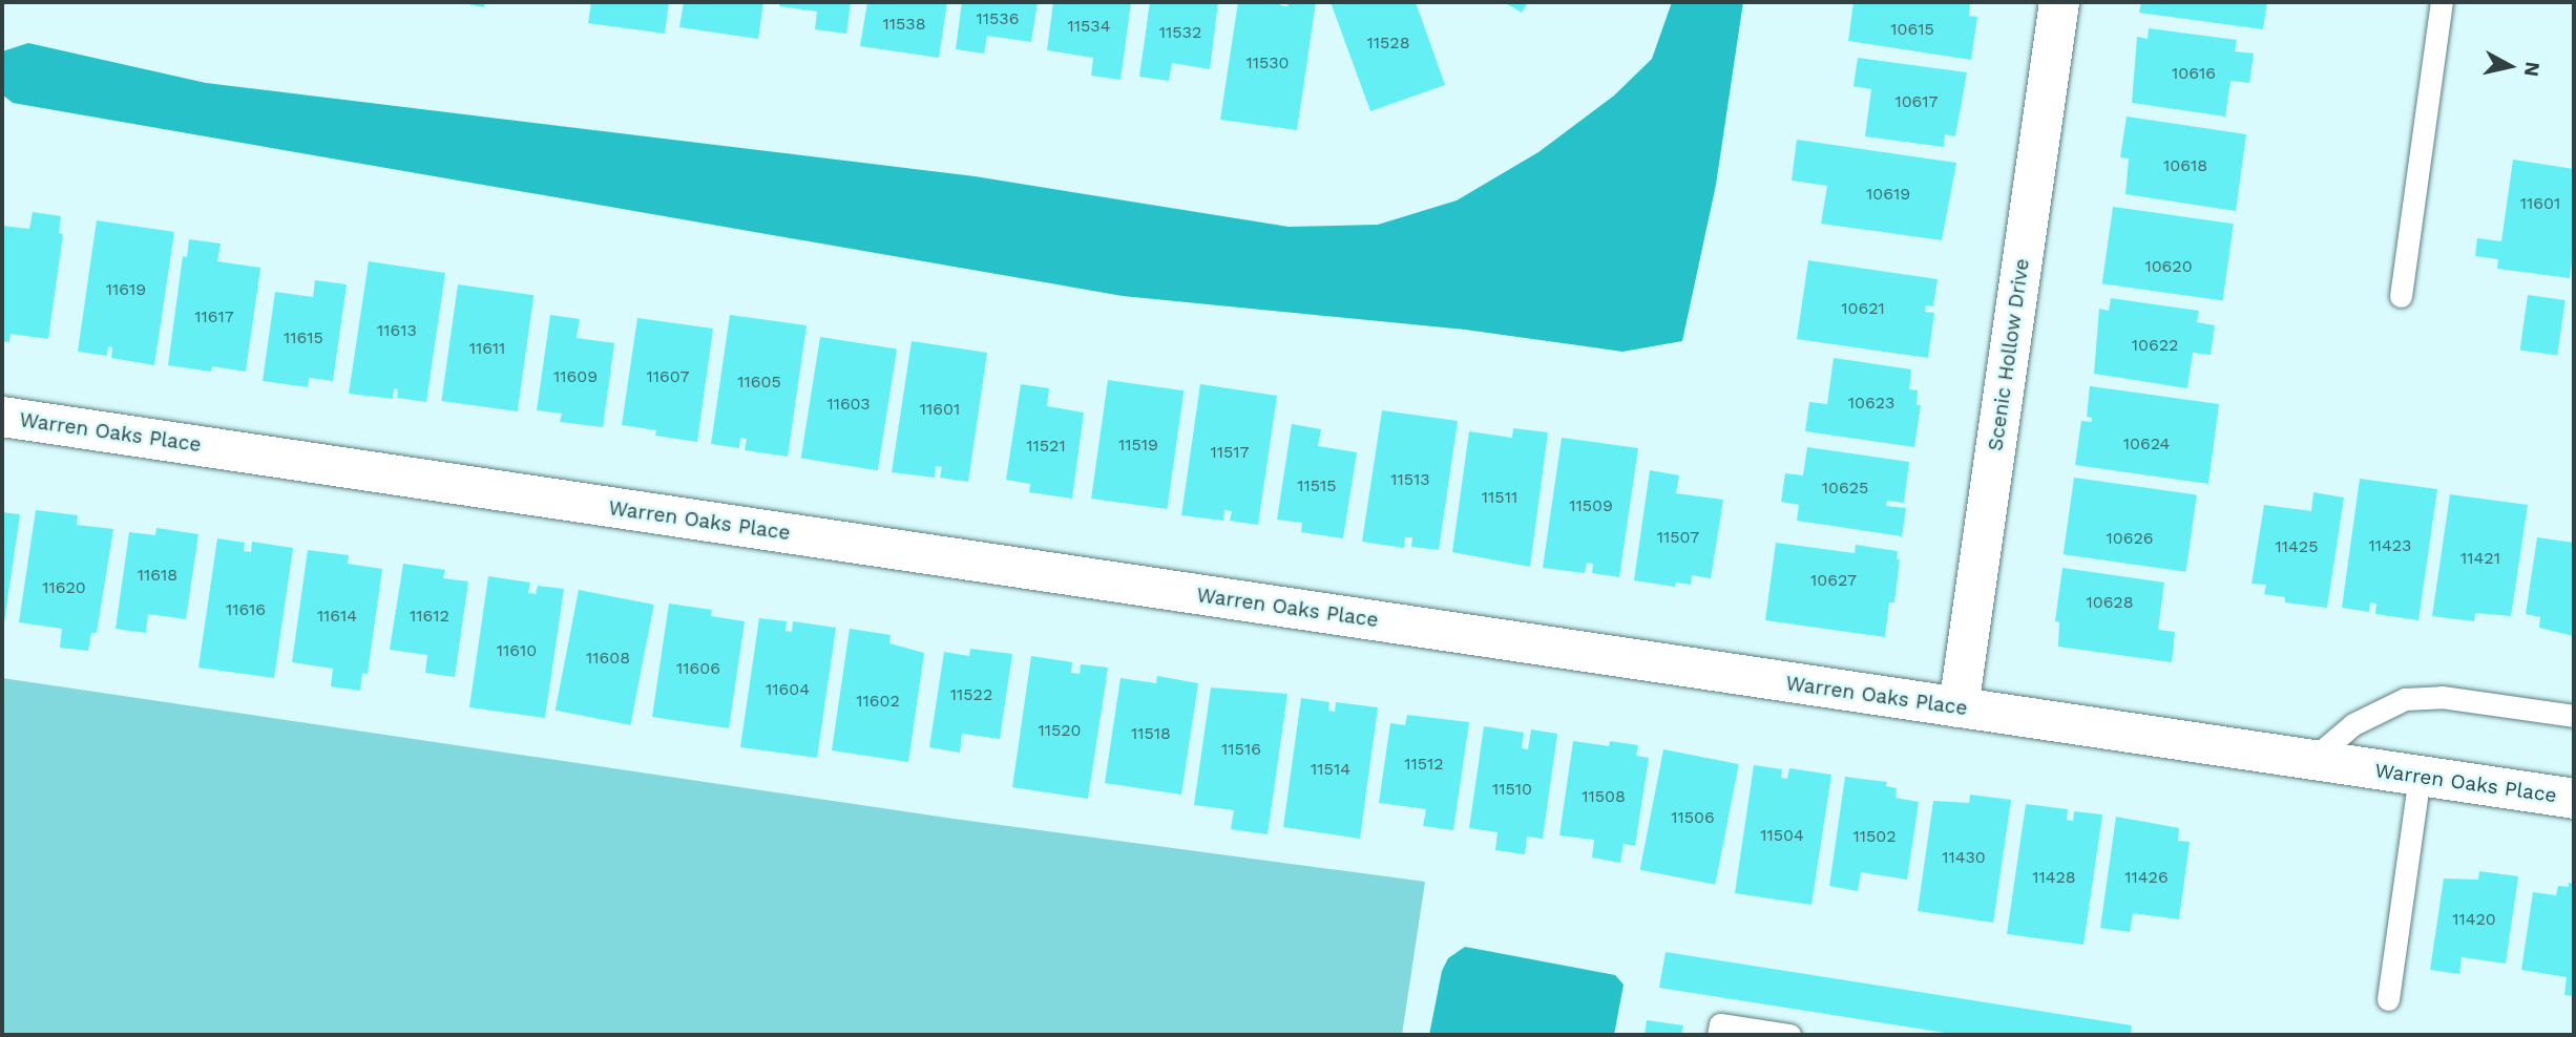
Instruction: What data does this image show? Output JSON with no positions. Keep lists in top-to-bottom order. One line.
{"streets":{"street":["Scenic Hollow Drive","Warren Oaks Place"]},"crossings":[["Scenic Hollow Drive","Warren Oaks Place"]],"house_numbers":["11536","11538","11534","10615","11532","11528","11530","10616","10617","10618","10619","11601","10620","11619","10621","11617","11613","11615","10622","11611","11609","11607","11605","10623","11603","11601","10624","11519","11521","11517","11513","11515","10625","11511","11509","11507","10626","11423","11425","11421","11618","10627","11620","10628","11616","11614","11612","11610","11608","11606","11604","11522","11602","11520","11518","11516","11512","11514","11510","11508","11506","11504","11502","11430","11428","11426","11420"],"north":"right"}
